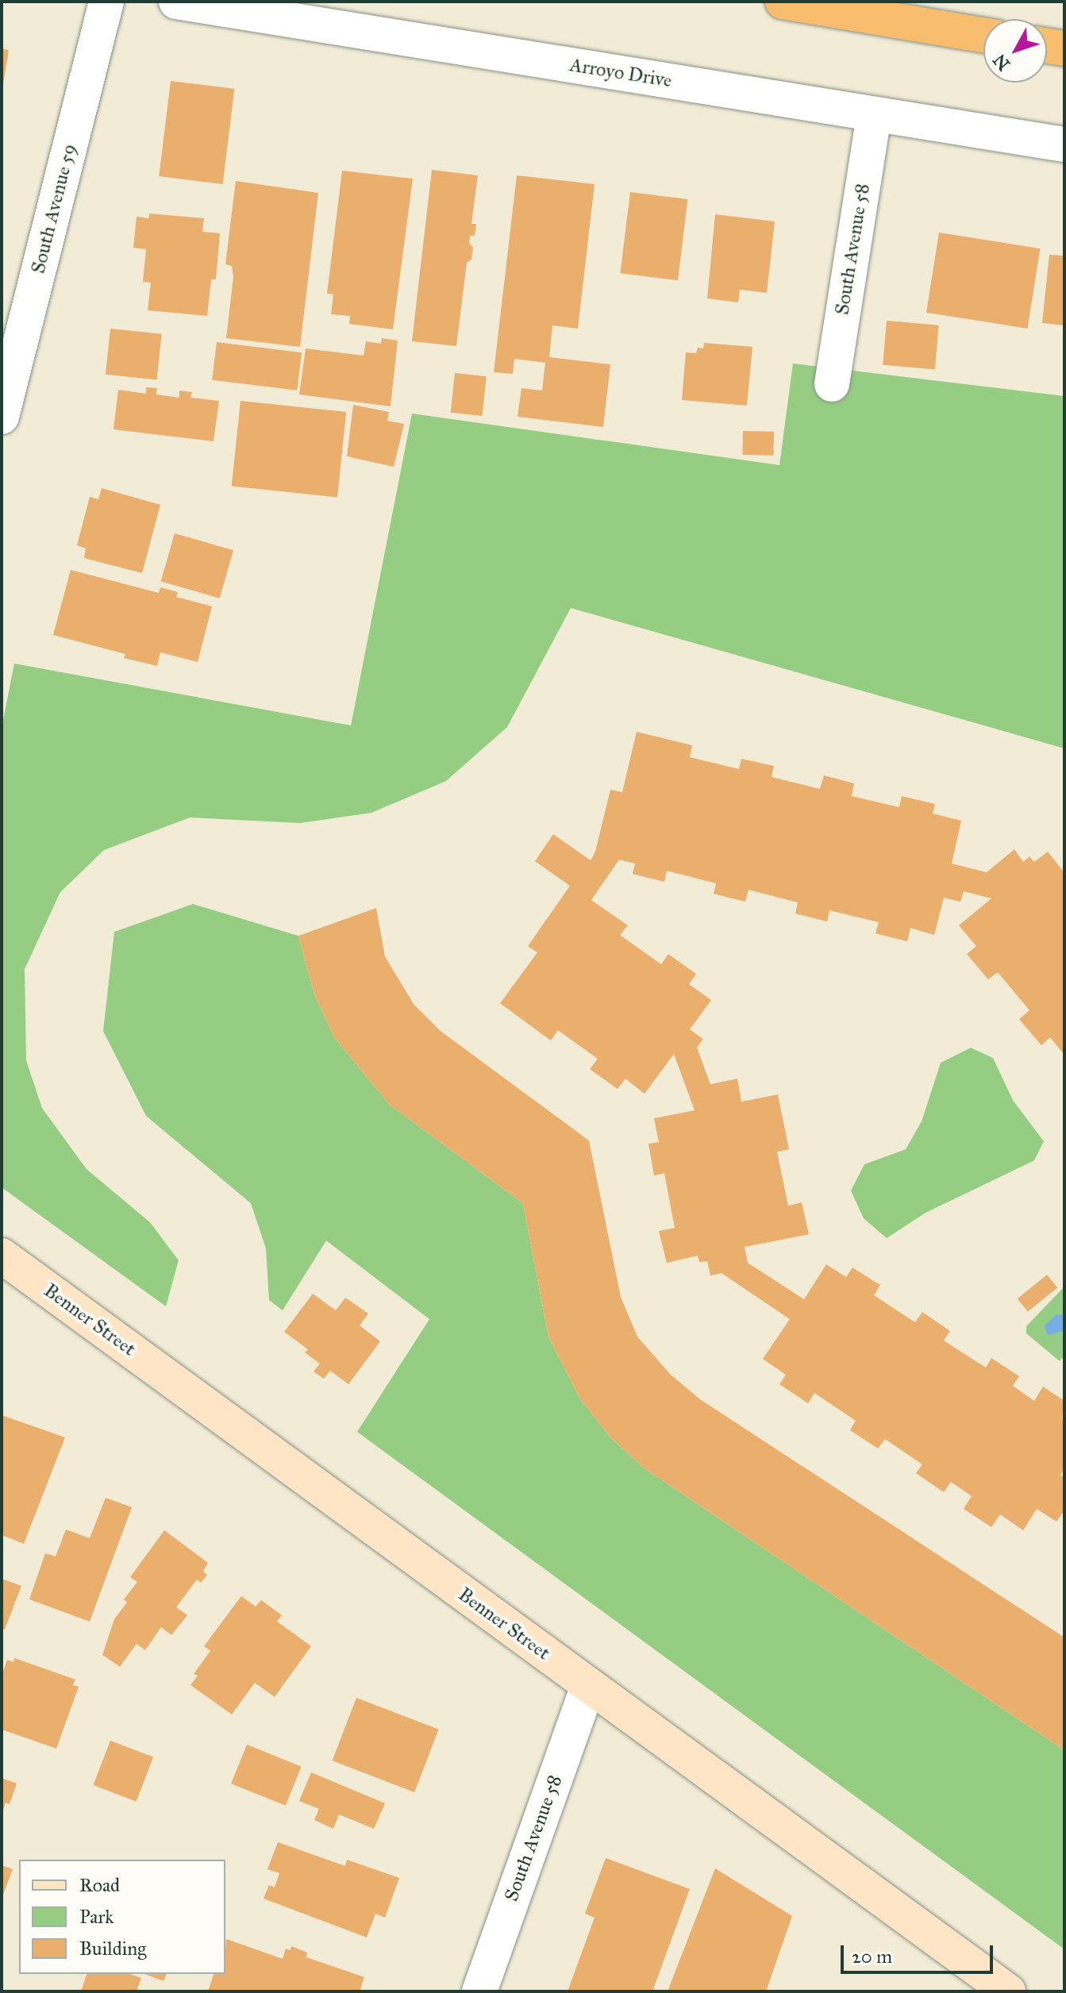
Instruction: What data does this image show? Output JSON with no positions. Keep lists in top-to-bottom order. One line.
{"streets":{"street":["Arroyo Drive","South Avenue 59","South Avenue 58","Benner Street"]},"crossings":[["Arroyo Drive","South Avenue 58"],["South Avenue 58","Benner Street"]],"legend":["Road","Park","Building"],"scale_bar":"20 m","north":"bottom left"}
